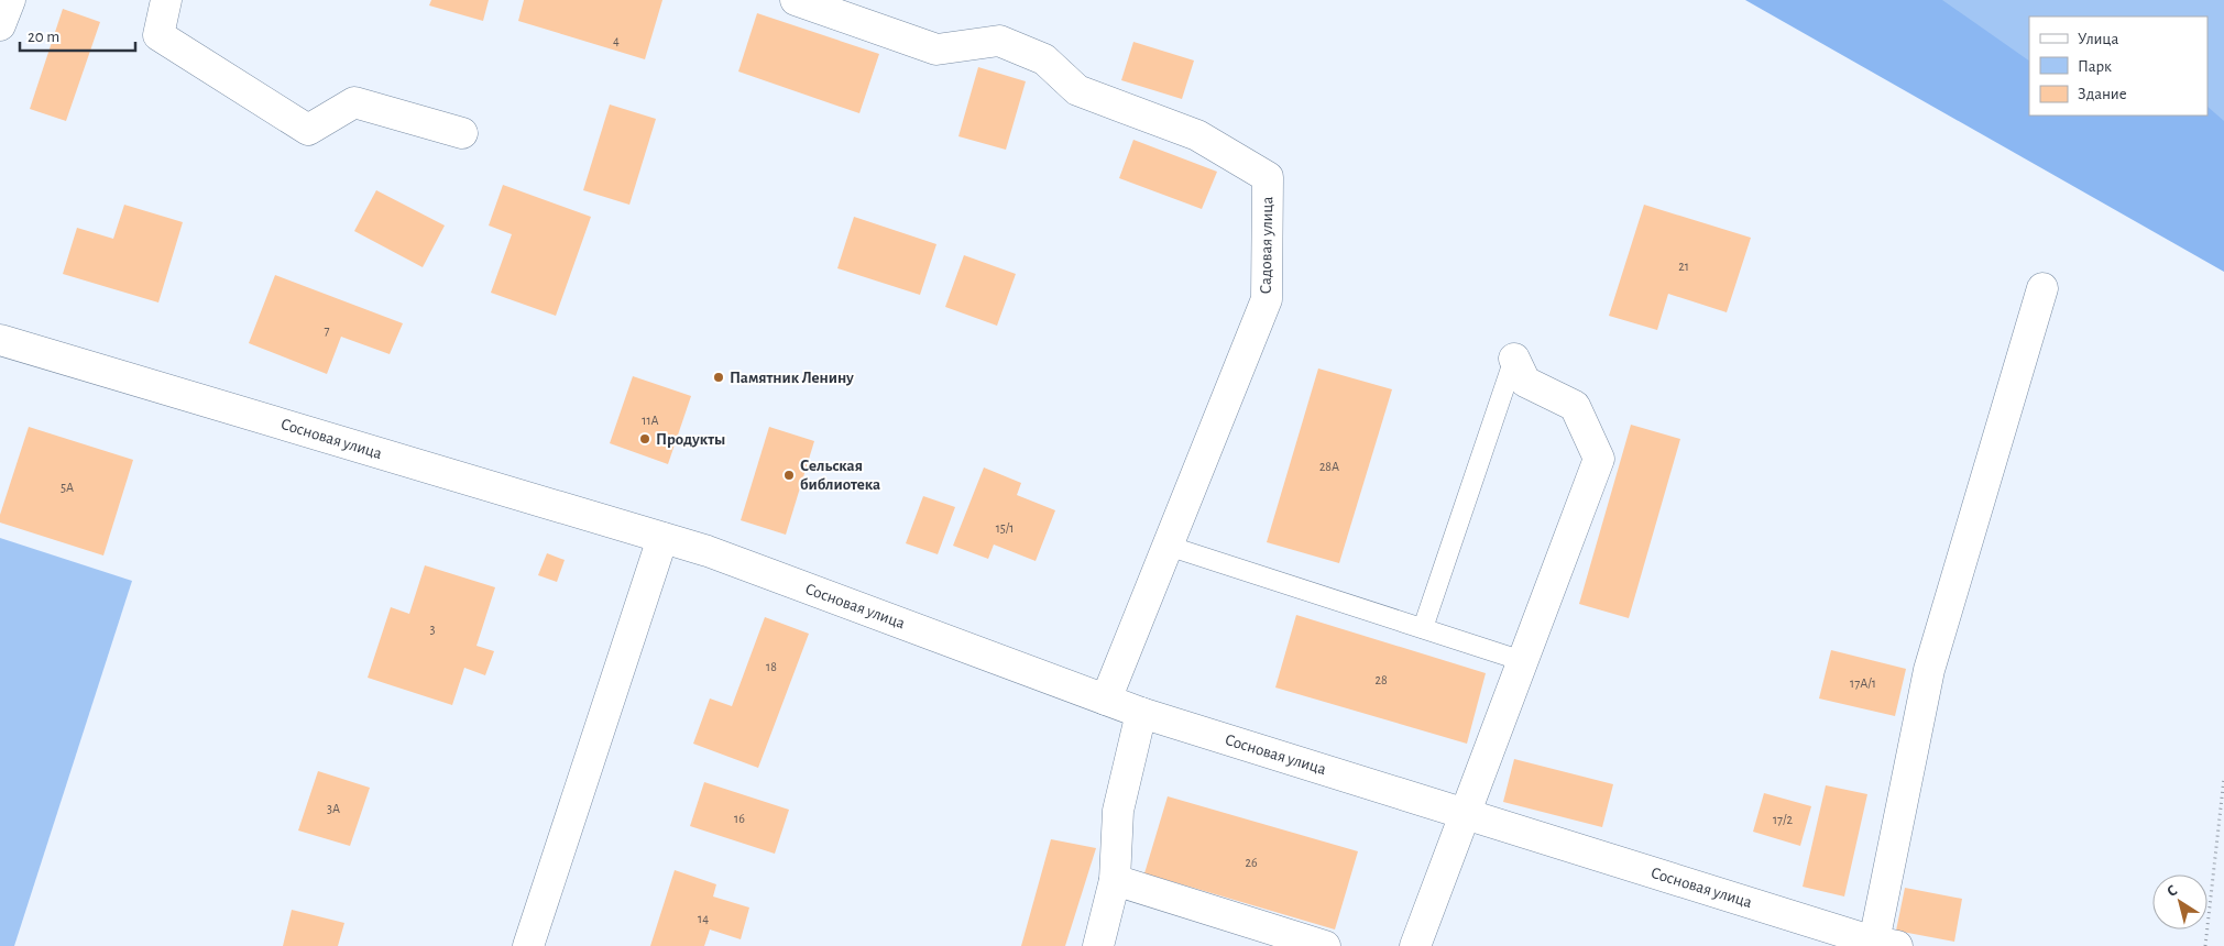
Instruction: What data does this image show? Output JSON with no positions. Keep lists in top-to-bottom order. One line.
{"streets":{"street":["Садовая улица","Сосновая улица"]},"crossings":[["Садовая улица","Сосновая улица"]],"places":["Памятник Ленину","Продукты","Сельская библиотека"],"house_numbers":["4","21","7","11А","28А","5А","15/1","3","18","28","17А/1","3А","16","17/2","26","14"],"legend":["Улица","Парк","Здание"],"scale_bar":"20 m","north":"top left"}
